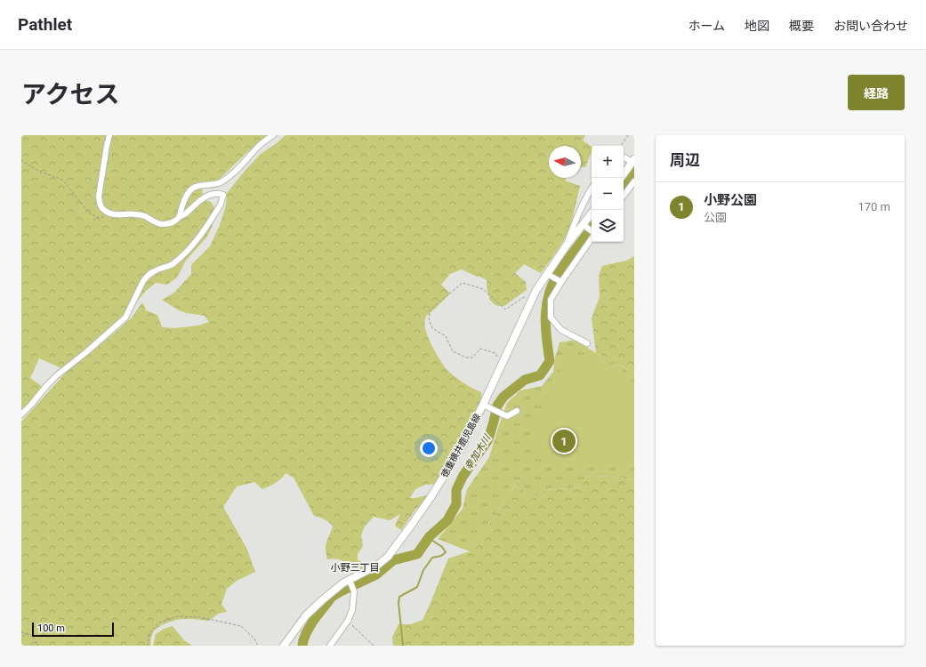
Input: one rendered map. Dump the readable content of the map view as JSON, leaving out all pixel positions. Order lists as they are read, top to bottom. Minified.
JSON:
{"streets":{"main road":["徳重横井鹿児島線"]},"districts":["小野三丁目"],"water":["幸加木川"],"scale_bar":"100 m","north":"left","page":{"header":"Pathlet","nav":["ホーム","地図","概要","お問い合わせ"],"title":"アクセス","buttons":"経路","heading":"周辺","map_buttons":["+","−"],"list":[{"mark":"1","name":"小野公園","note":"公園","value":"170 m"}],"pins":"1","scale":"100 m"}}
